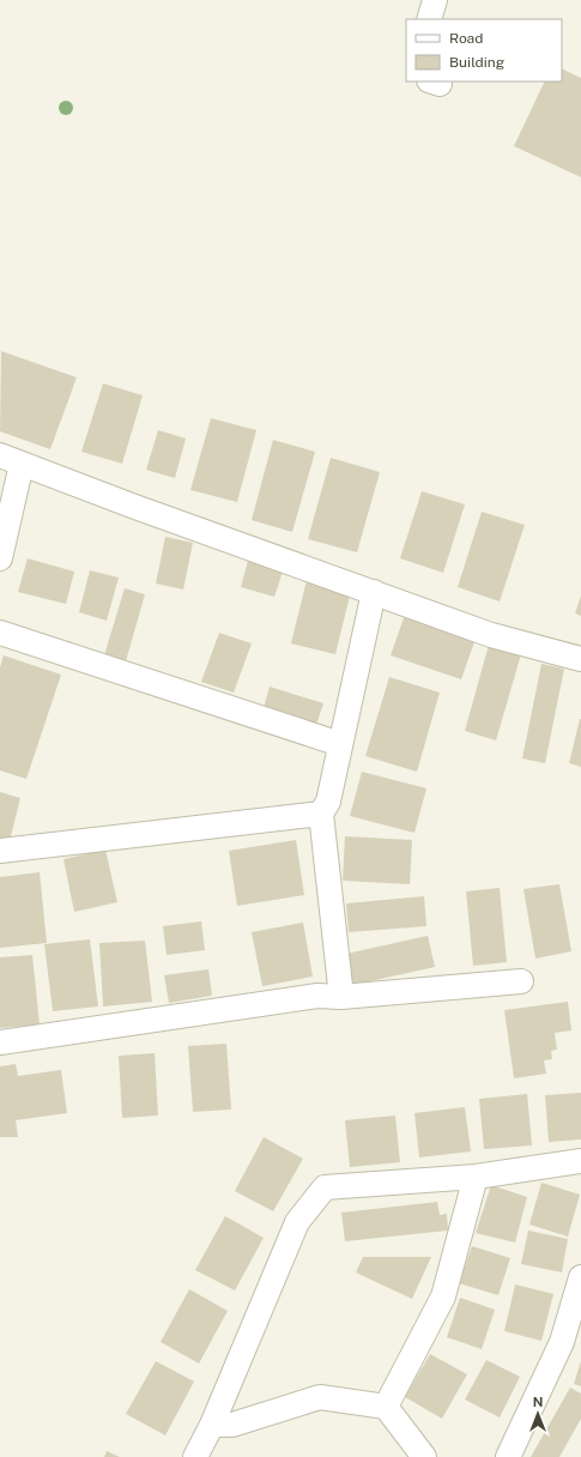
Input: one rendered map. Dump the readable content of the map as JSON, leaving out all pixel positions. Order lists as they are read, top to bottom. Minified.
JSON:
{"legend":["Road","Building"],"north":"top"}
